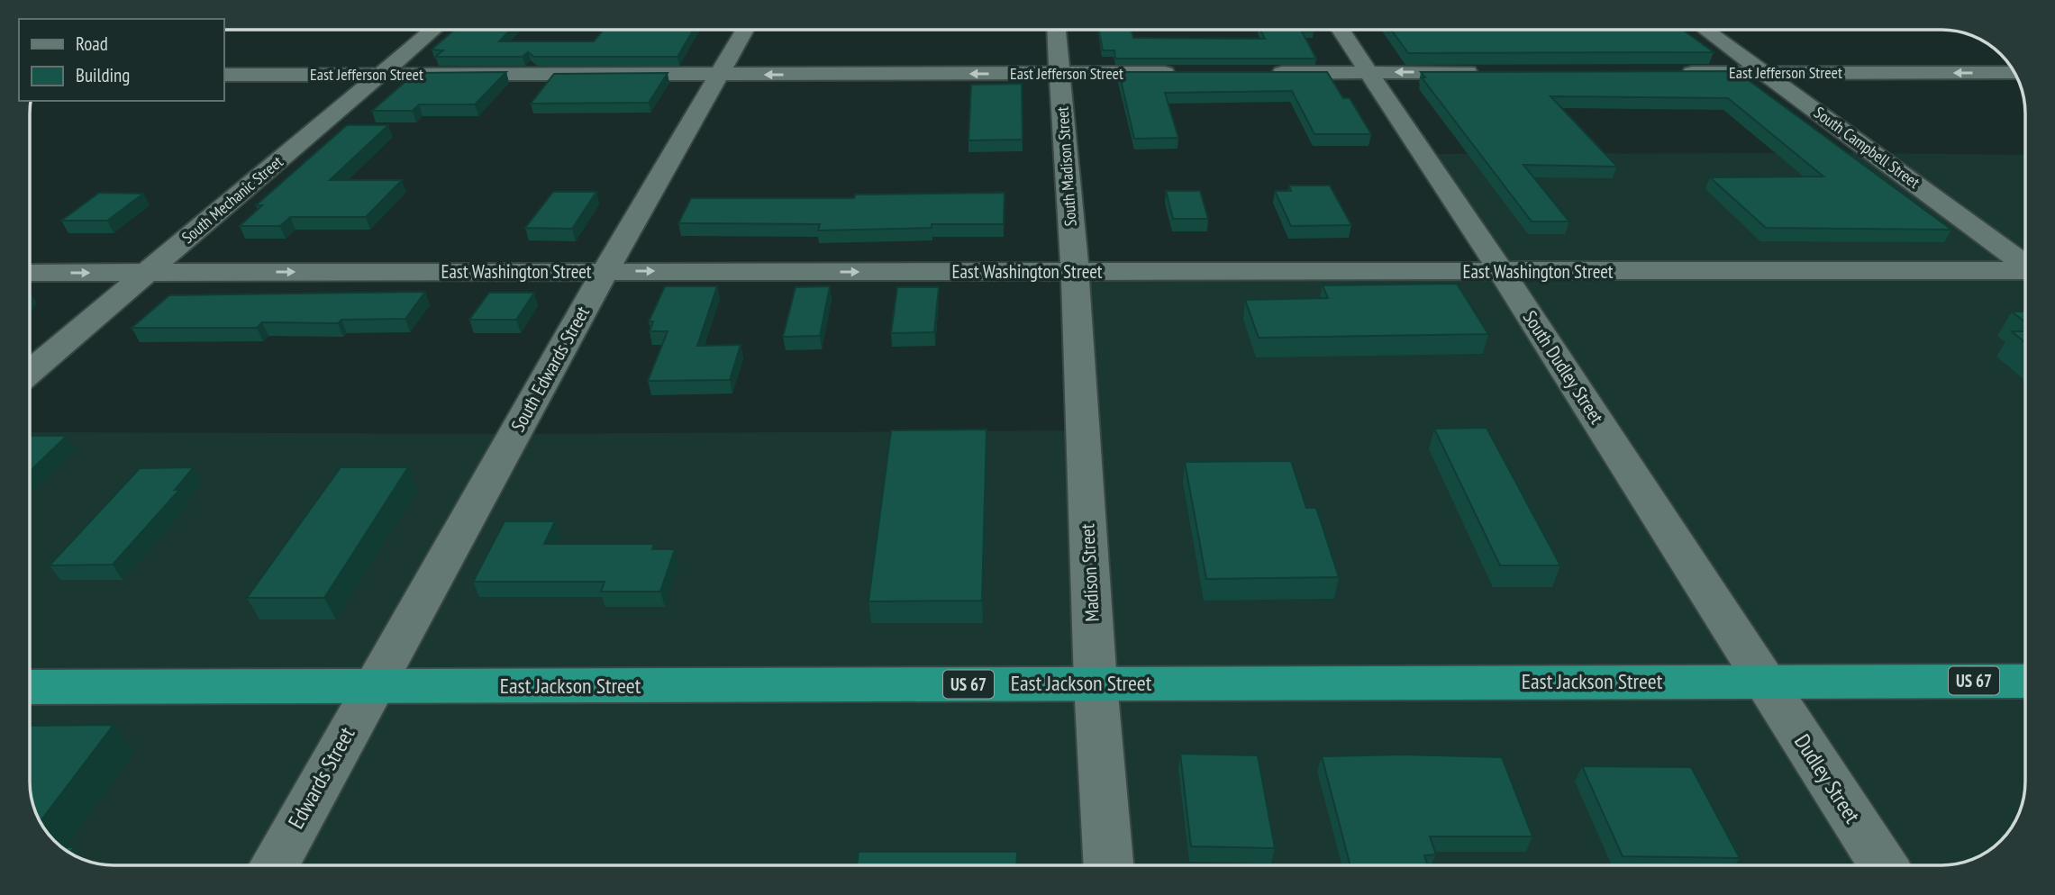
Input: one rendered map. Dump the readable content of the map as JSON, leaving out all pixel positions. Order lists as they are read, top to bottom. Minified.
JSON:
{"streets":{"highway":["US 67","East Jackson Street"],"street":["East Jefferson Street","South Campbell Street","South Madison Street","South Mechanic Street","East Washington Street","South Dudley Street","South Edwards Street","Madison Street","Edwards Street","Dudley Street"]},"crossings":[["East Jefferson Street","South Campbell Street"],["East Jefferson Street","South Madison Street"],["East Jefferson Street","South Mechanic Street"],["East Jefferson Street","South Edwards Street"],["South Madison Street","East Washington Street"],["South Madison Street","Madison Street"],["South Mechanic Street","East Washington Street"],["East Washington Street","South Dudley Street"],["East Washington Street","South Edwards Street"],["East Washington Street","Madison Street"],["South Dudley Street","East Jackson Street"],["South Dudley Street","Dudley Street"],["South Edwards Street","East Jackson Street"],["South Edwards Street","Edwards Street"],["Madison Street","East Jackson Street"],["East Jackson Street","Edwards Street"],["East Jackson Street","Dudley Street"]],"one_way":["East Jefferson Street","East Washington Street"],"legend":["Road","Building"]}
